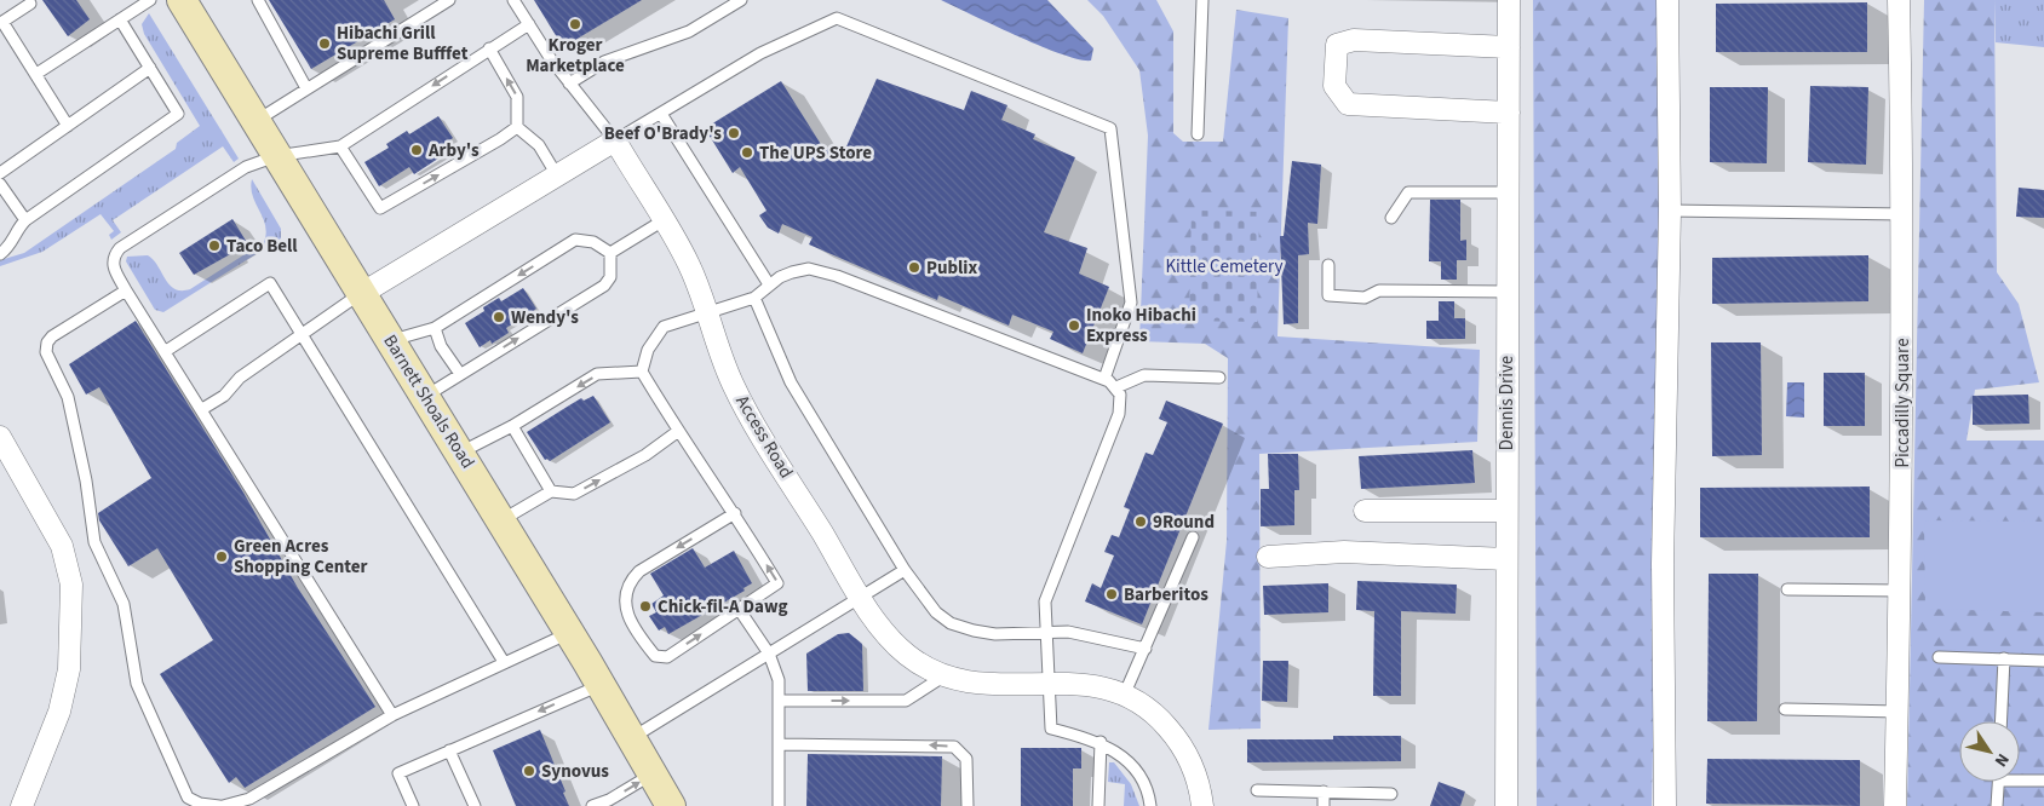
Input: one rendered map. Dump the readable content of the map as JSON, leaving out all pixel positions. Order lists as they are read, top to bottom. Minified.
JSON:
{"streets":{"main road":["Barnett Shoals Road"],"street":["Dennis Drive","Piccadilly Square","Access Road"]},"parks":["Kittle Cemetery"],"places":["Kroger Marketplace","Hibachi Grill Supreme Bufffet","Beef O'Brady's","Arby's","The UPS Store","Taco Bell","Publix","Wendy's","Inoko Hibachi Express","9Round","Green Acres Shopping Center","Barberitos","Chick-fil-A Dawg","Synovus"],"north":"bottom right"}
